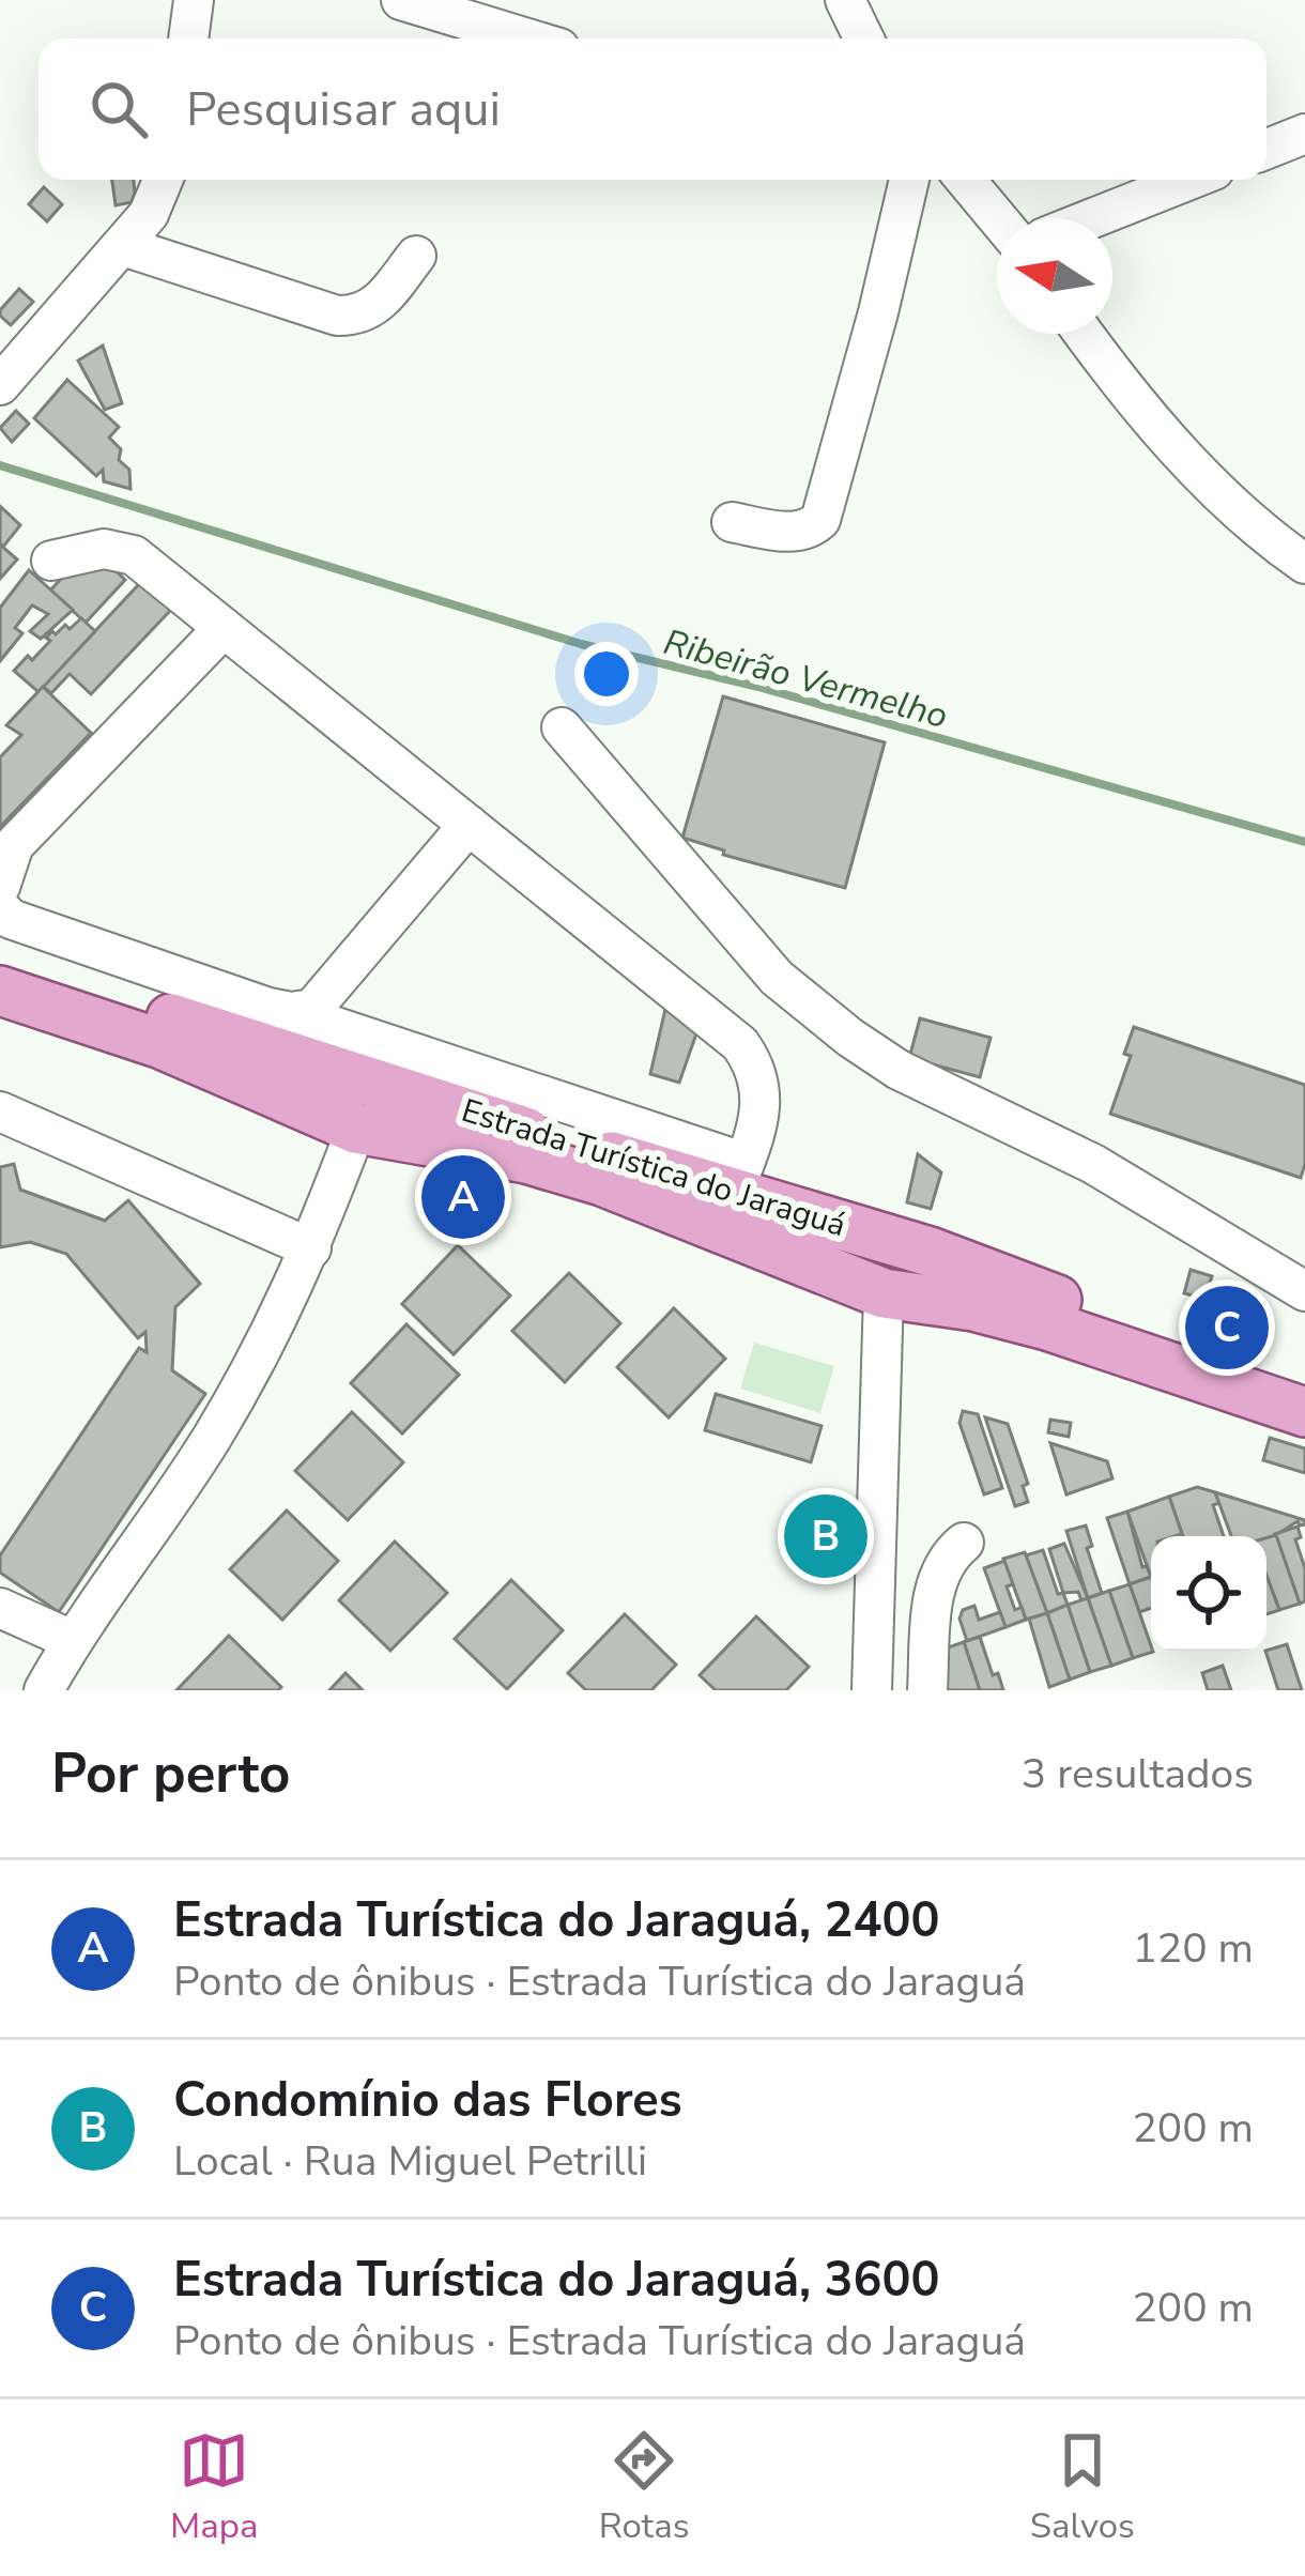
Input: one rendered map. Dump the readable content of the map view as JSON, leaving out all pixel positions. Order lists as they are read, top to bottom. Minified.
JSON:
{"streets":{"main road":["Estrada Turística do Jaraguá"]},"water":["Ribeirão Vermelho"],"north":"left","page":{"search":"Pesquisar aqui","pins":["A","C","B"],"heading":["Por perto","3 resultados"],"list":[{"mark":"A","name":"Estrada Turística do Jaraguá, 2400","note":"Ponto de ônibus · Estrada Turística do Jaraguá","value":"120 m"},{"mark":"B","name":"Condomínio das Flores","note":"Local · Rua Miguel Petrilli","value":"200 m"},{"mark":"C","name":"Estrada Turística do Jaraguá, 3600","note":"Ponto de ônibus · Estrada Turística do Jaraguá","value":"200 m"}],"nav":["Mapa","Rotas","Salvos"]}}
